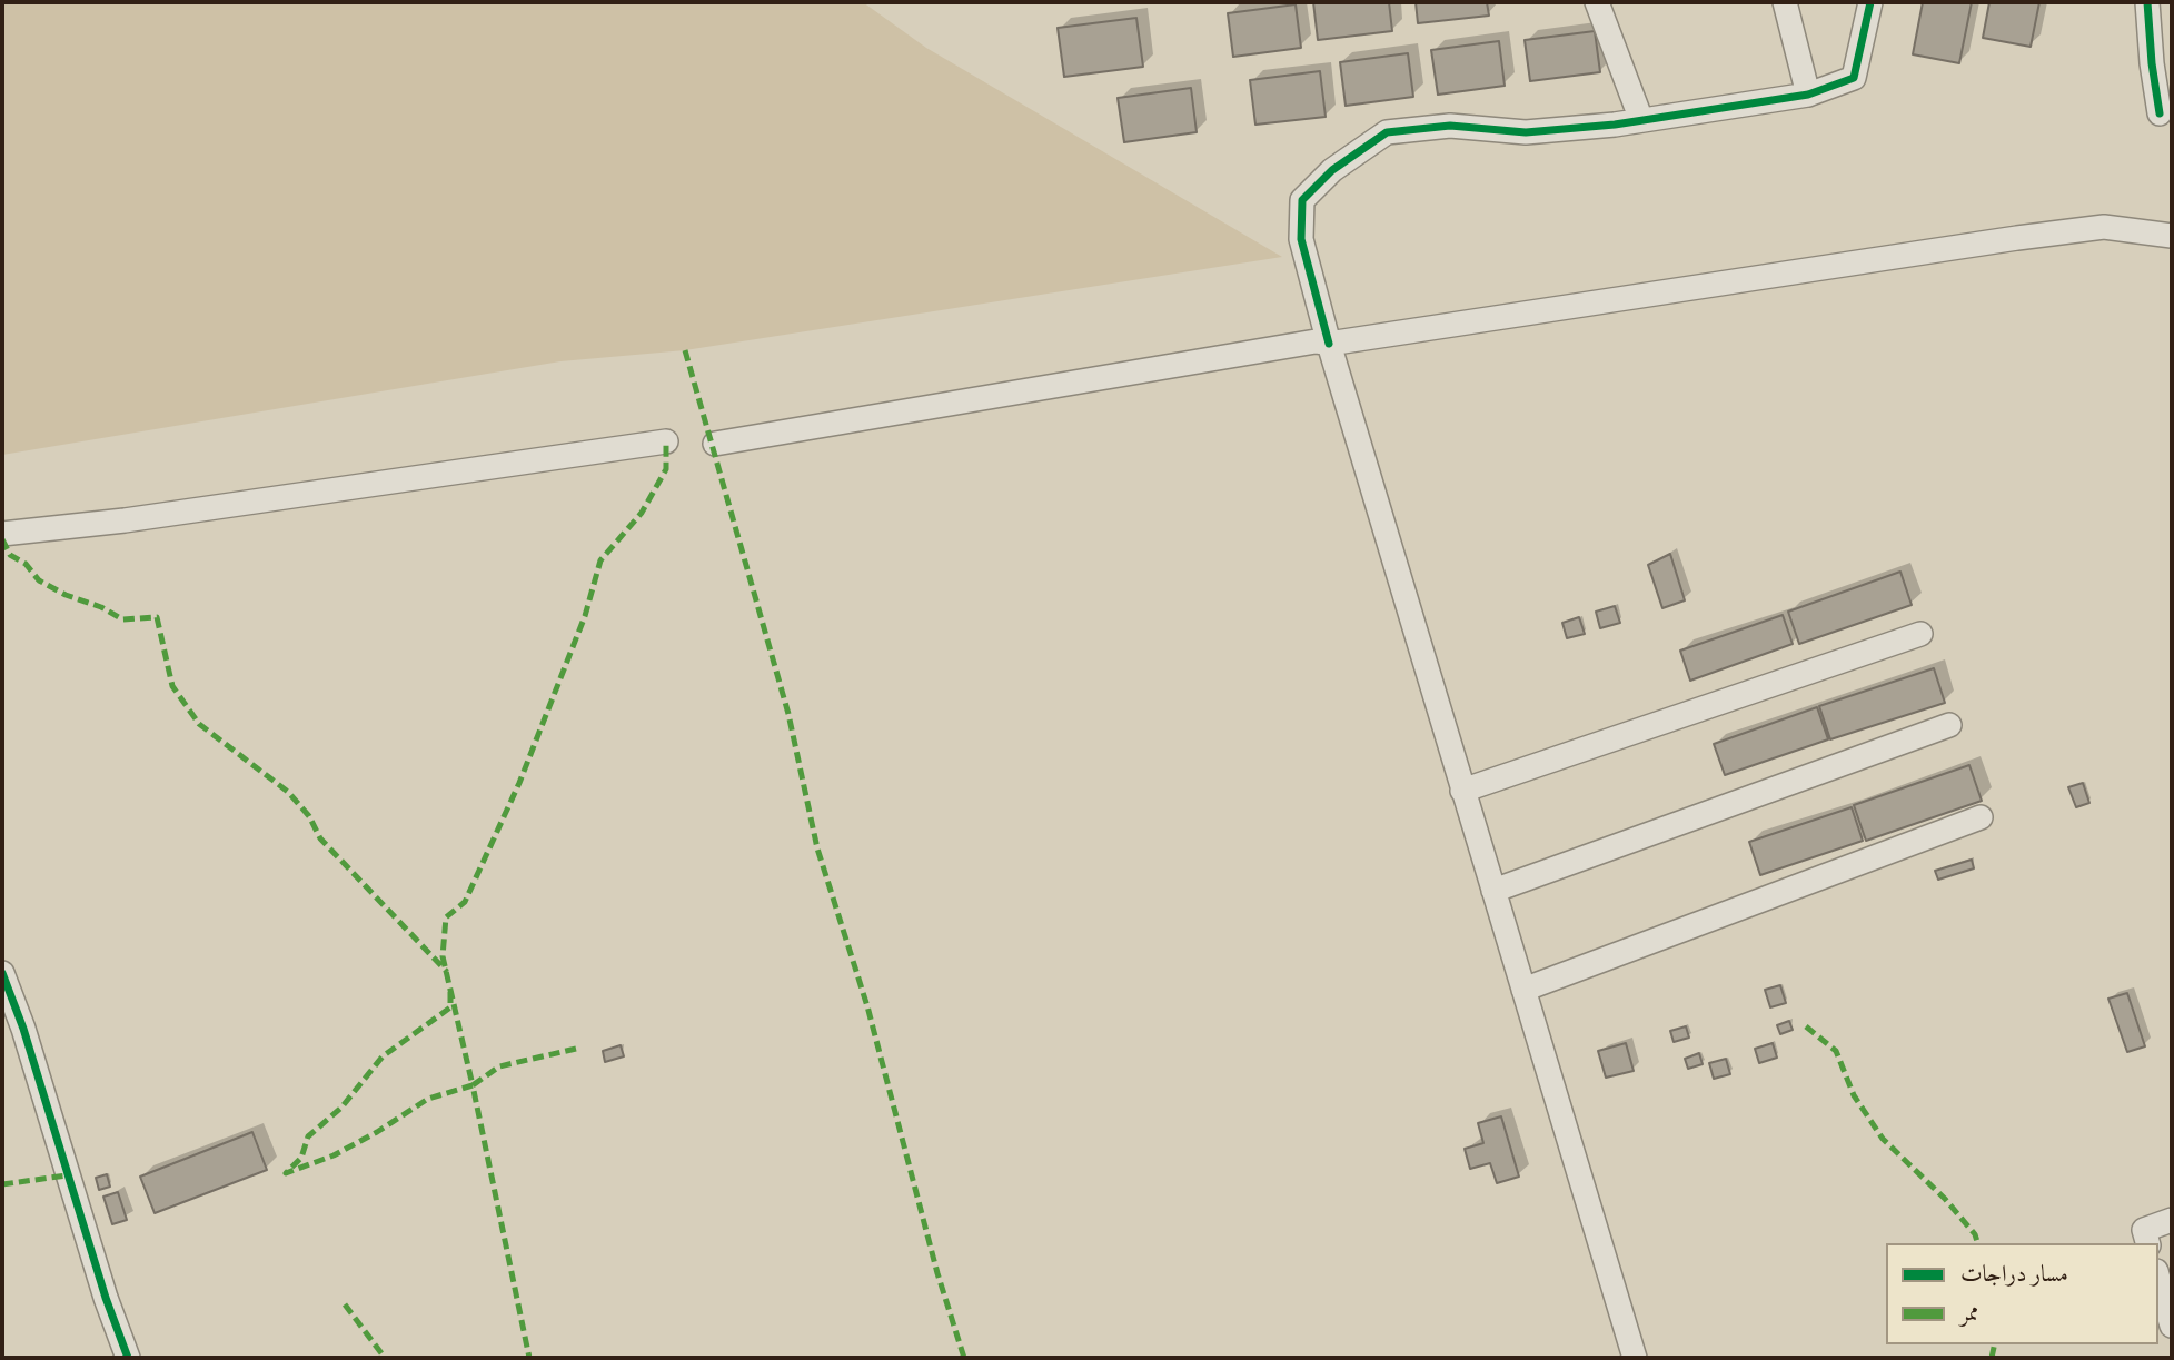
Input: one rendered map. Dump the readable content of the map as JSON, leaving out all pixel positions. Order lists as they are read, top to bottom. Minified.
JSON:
{"legend":["مسار دراجات","ممر"]}
